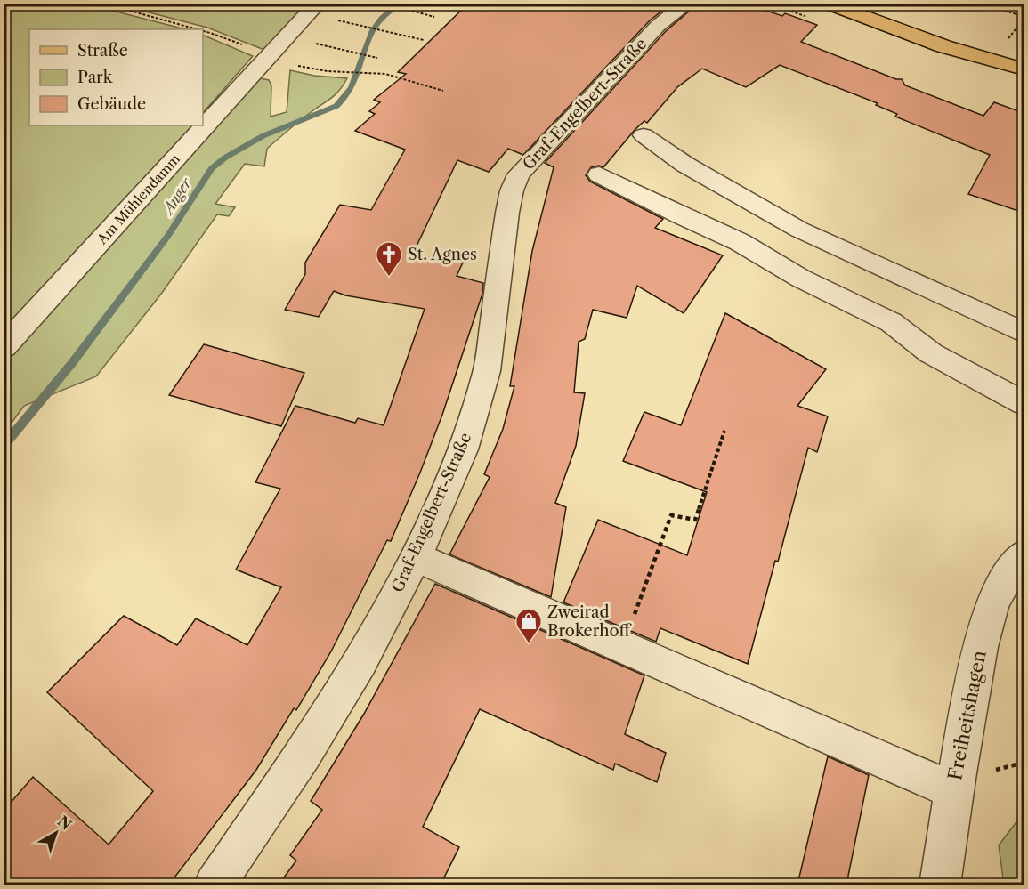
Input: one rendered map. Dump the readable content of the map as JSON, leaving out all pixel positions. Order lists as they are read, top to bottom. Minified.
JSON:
{"streets":{"street":["Graf-Engelbert-Straße","Am Mühlendamm","Freiheitshagen"]},"water":["Anger"],"places":{"church":["St. Agnes"],"shop":["Zweirad Brokerhoff"]},"legend":["Straße","Park","Gebäude"],"north":"top right"}
